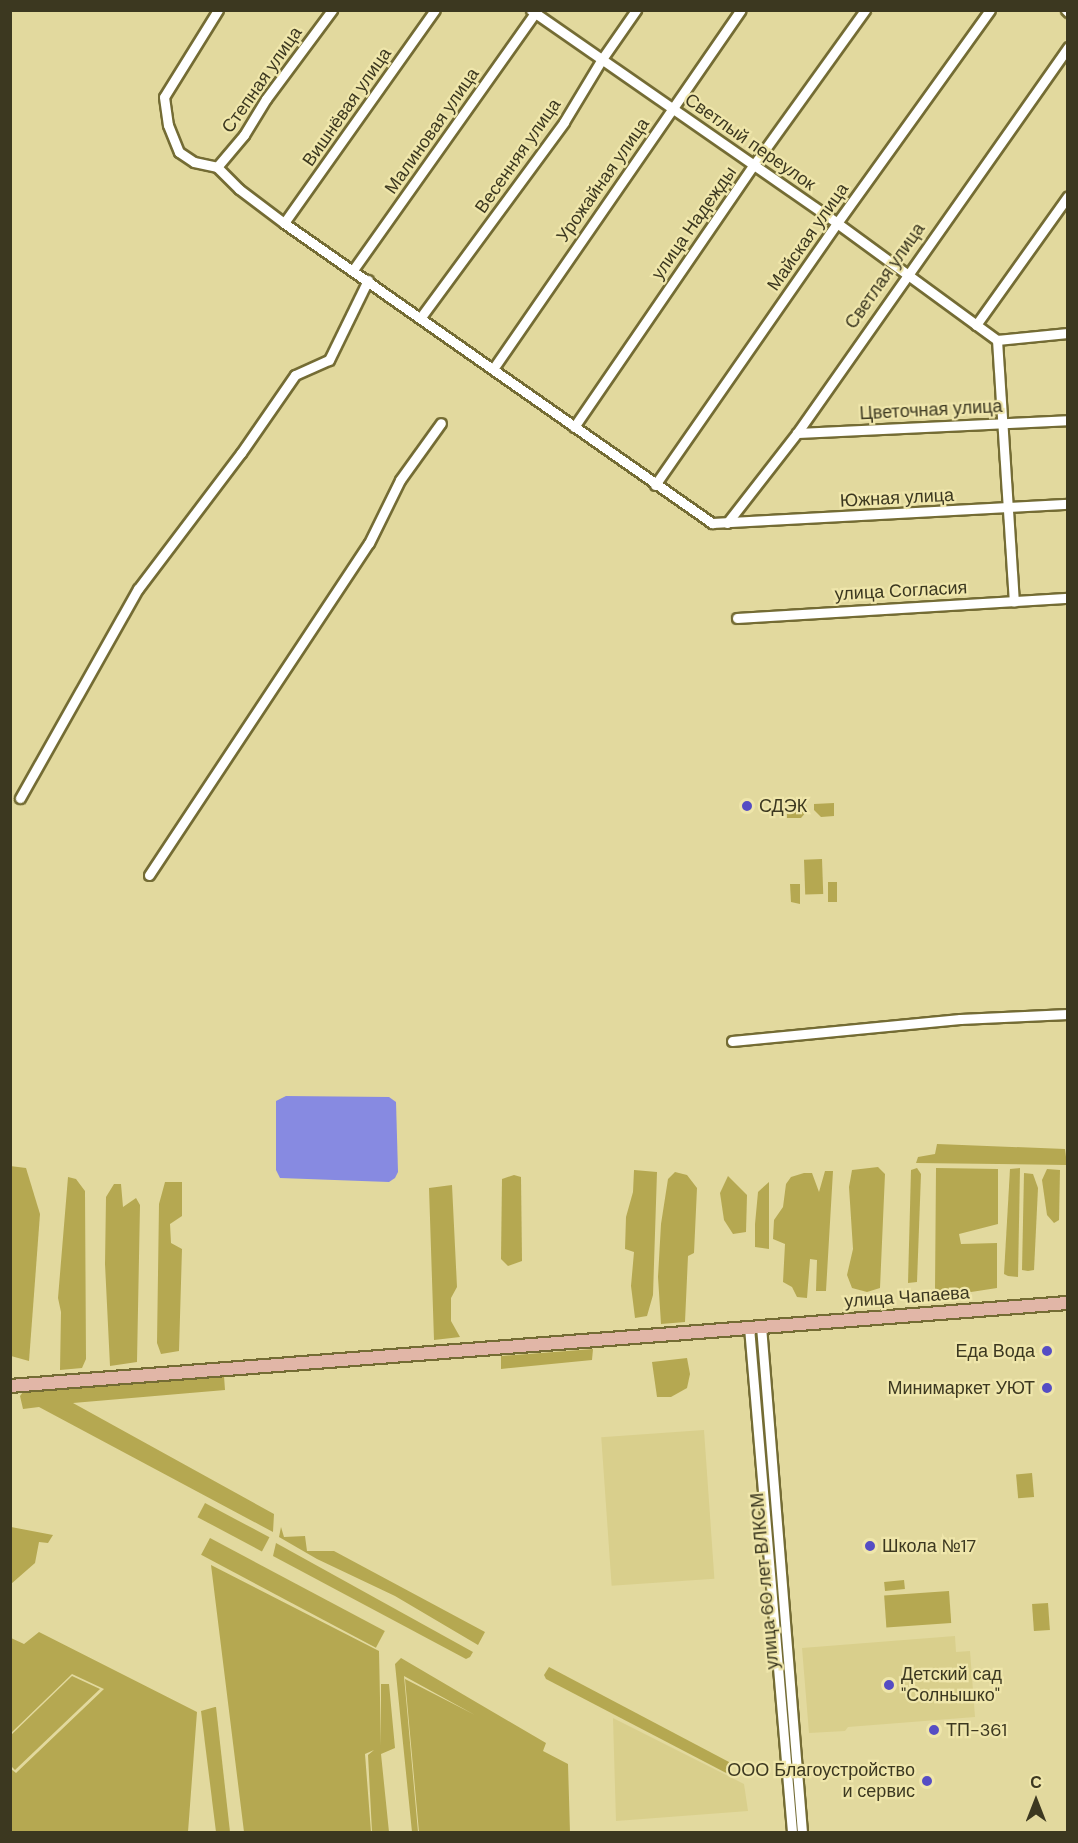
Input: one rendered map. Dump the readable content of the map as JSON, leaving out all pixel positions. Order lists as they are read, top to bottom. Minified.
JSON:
{"streets":{"main road":["улица Чапаева"],"street":["Степная улица","Вишнёвая улица","Малиновая улица","Светлый переулок","Весенняя улица","Урожайная улица","улица Надежды","Майская улица","Светлая улица","Цветочная улица","Южная улица","улица Согласия","улица 60 лет ВЛКСМ"]},"crossings":[["Степная улица","Южная улица"],["Вишнёвая улица","Южная улица"],["Малиновая улица","Светлый переулок"],["Малиновая улица","Южная улица"],["Светлый переулок","Весенняя улица"],["Светлый переулок","Урожайная улица"],["Светлый переулок","улица Надежды"],["Светлый переулок","Майская улица"],["Светлый переулок","Светлая улица"],["Весенняя улица","Южная улица"],["Урожайная улица","Южная улица"],["улица Надежды","Южная улица"],["Майская улица","Южная улица"],["Светлая улица","Цветочная улица"],["Светлая улица","Южная улица"],["улица Чапаева","улица 60 лет ВЛКСМ"]],"places":["СДЭК","Еда Вода","Минимаркет УЮТ","Школа №17","Детский сад \"Солнышко\"","ТП-361","ООО Благоустройство и сервис"],"north":"top"}
